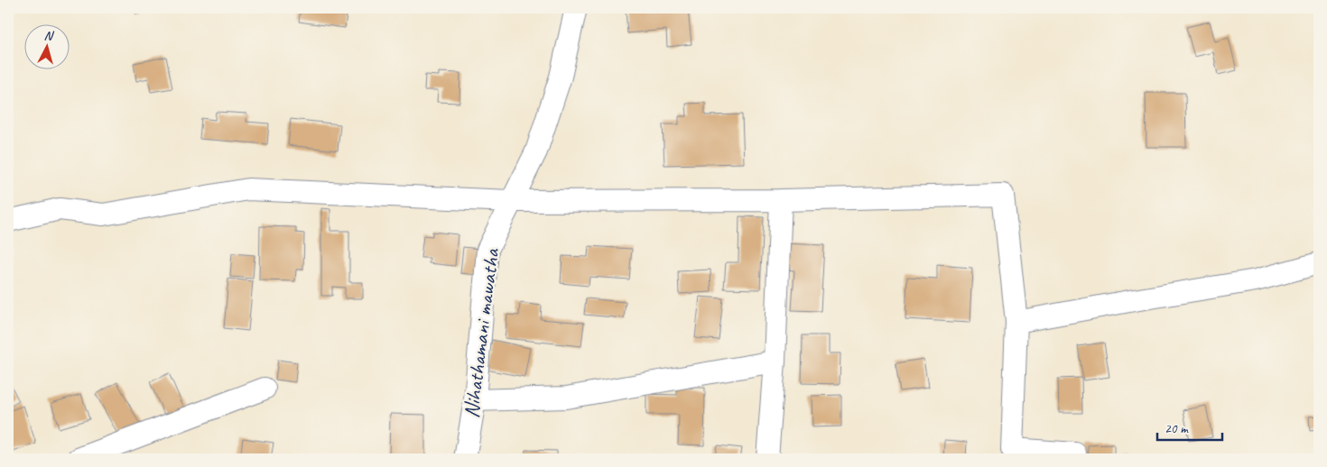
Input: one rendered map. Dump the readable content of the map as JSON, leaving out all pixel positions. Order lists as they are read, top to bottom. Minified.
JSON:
{"streets":{"street":["Nihathamani mawatha"]},"scale_bar":"20 m","north":"top"}
